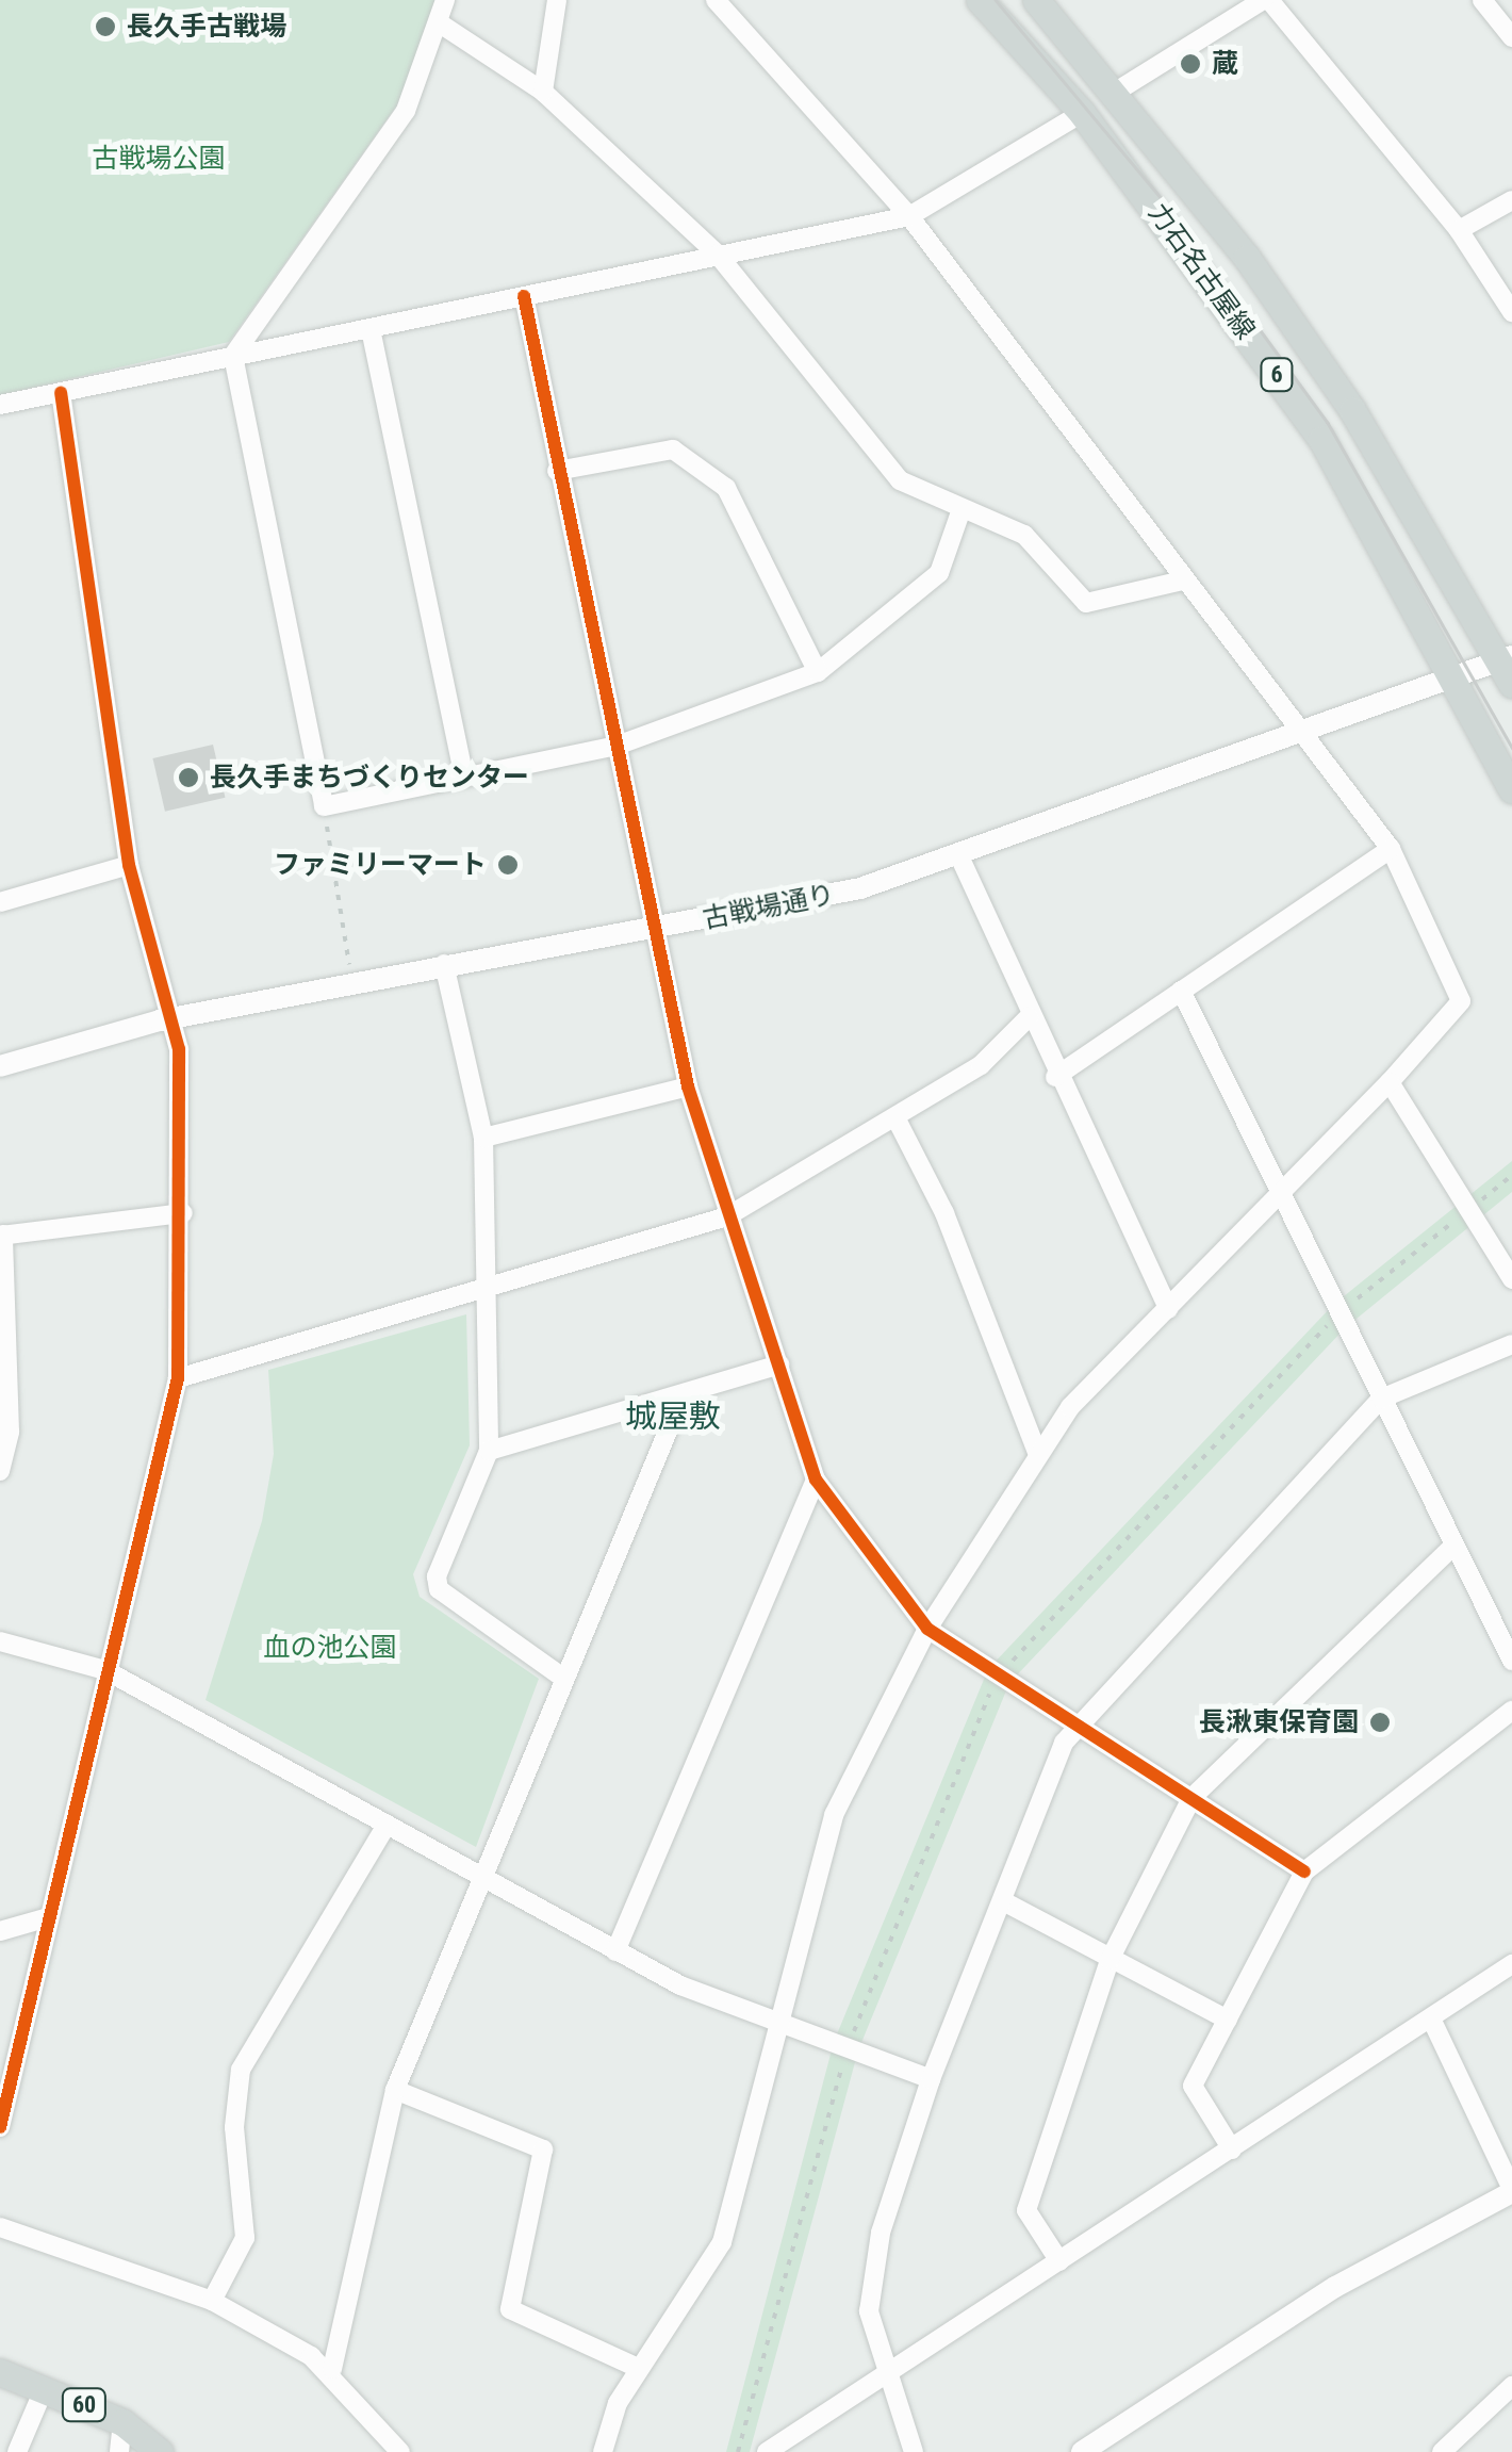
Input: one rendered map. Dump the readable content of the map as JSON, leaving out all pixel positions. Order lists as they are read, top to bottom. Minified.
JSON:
{"streets":{"main road":["力石名古屋線","6","60"],"street":["古戦場通り"]},"crossings":[["力石名古屋線","古戦場通り"]],"districts":["城屋敷"],"parks":["古戦場公園","血の池公園"],"places":["長久手古戦場","蔵","長久手まちづくりセンター","ファミリーマート","長湫東保育園"]}
